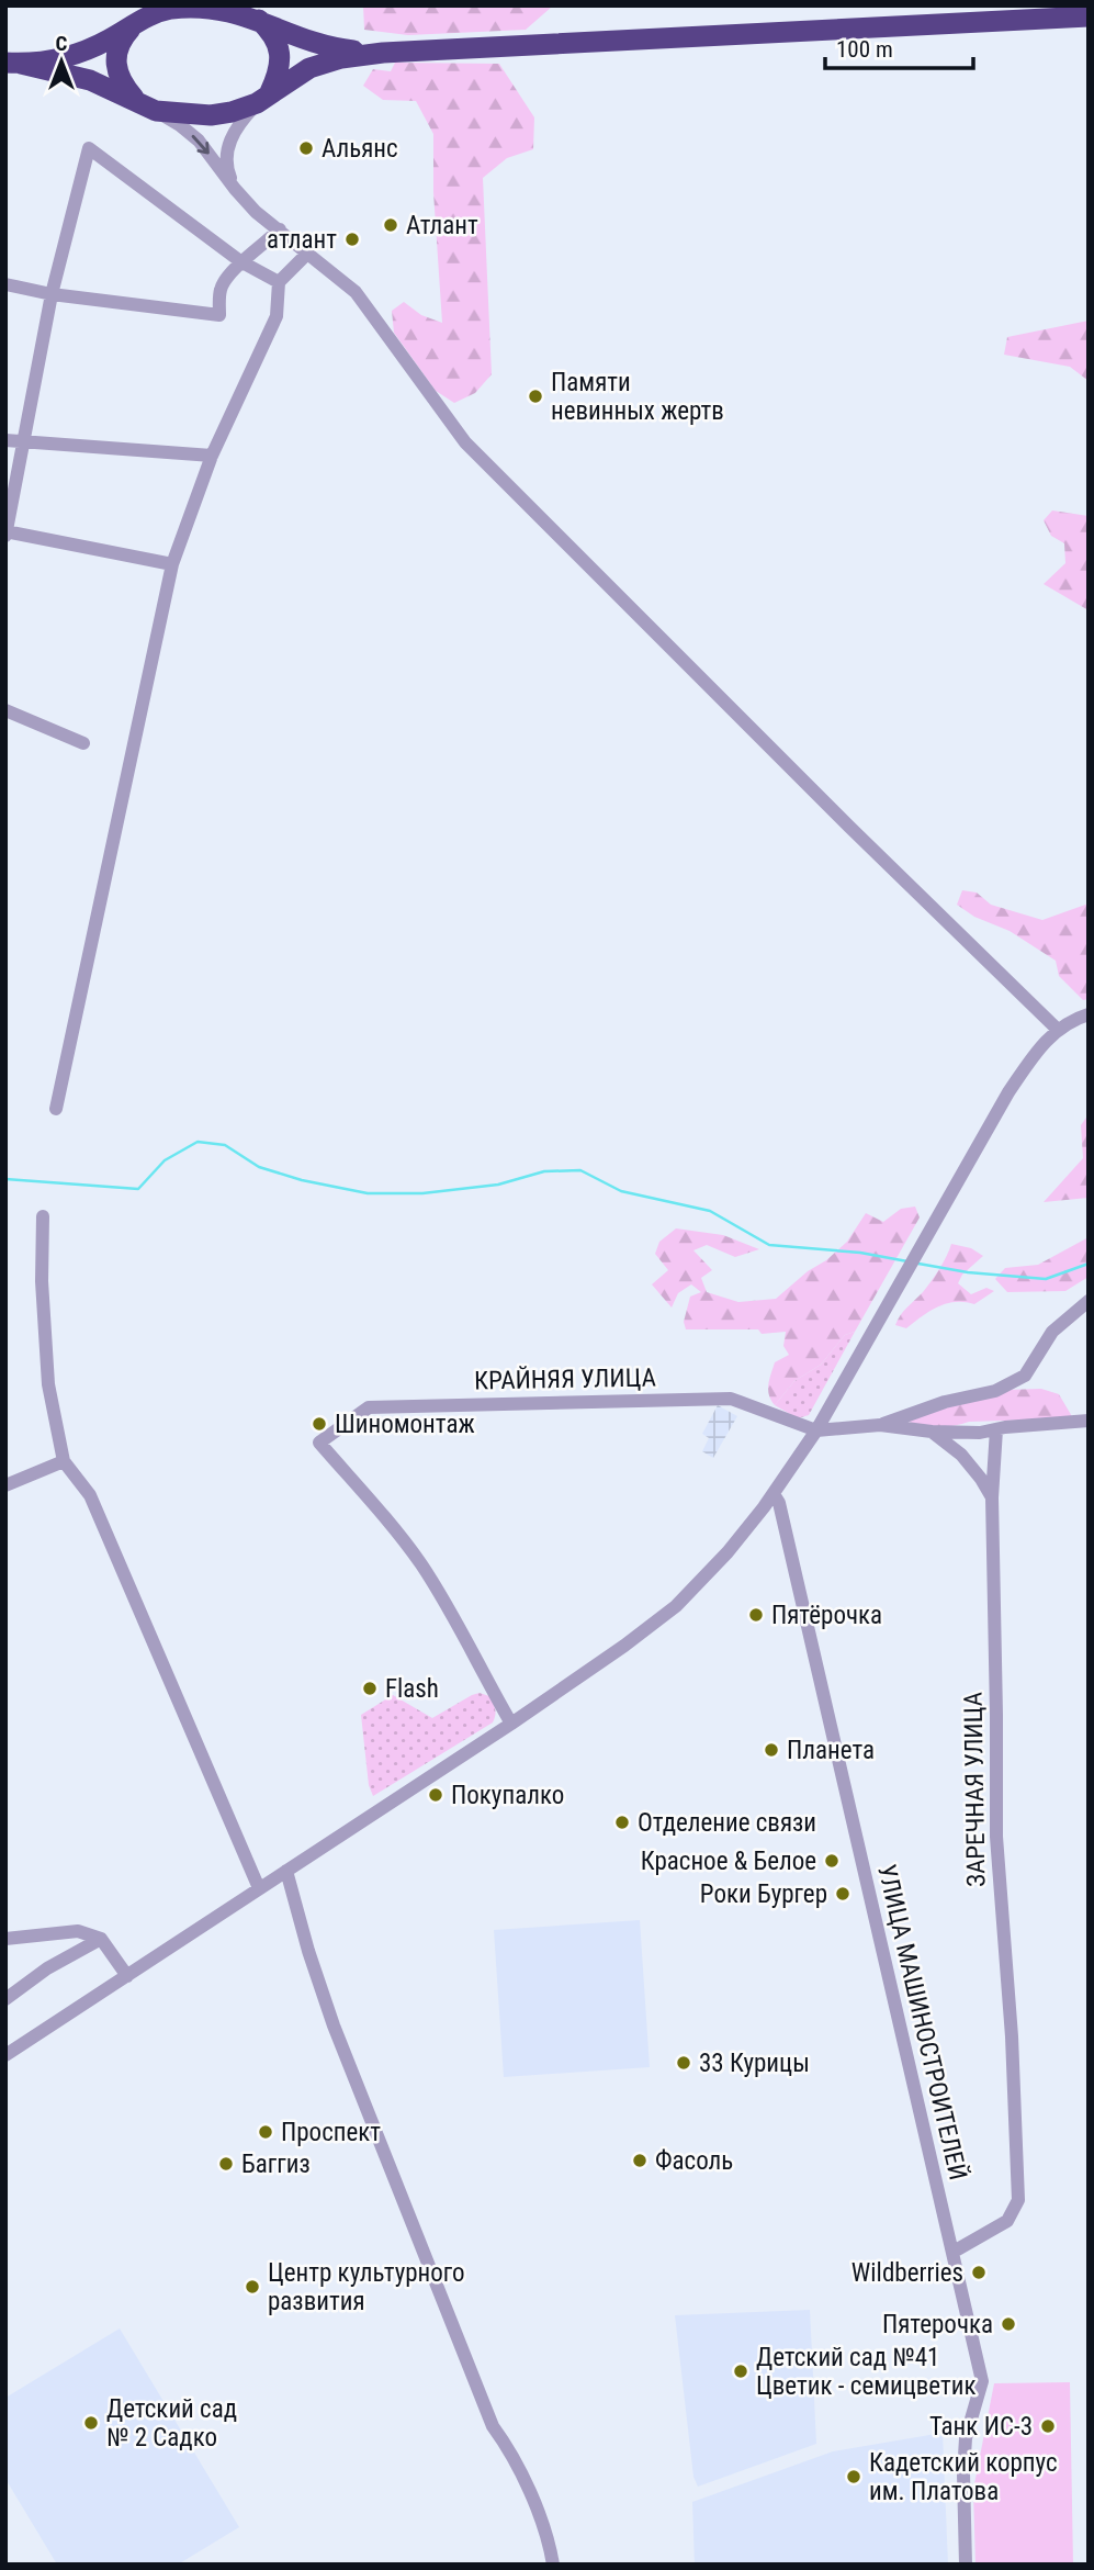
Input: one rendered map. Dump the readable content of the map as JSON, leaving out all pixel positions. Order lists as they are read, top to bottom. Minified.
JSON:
{"streets":{"street":["КРАЙНЯЯ УЛИЦА","ЗАРЕЧНАЯ УЛИЦА","УЛИЦА МАШИНОСТРОИТЕЛЕЙ"]},"crossings":[["ЗАРЕЧНАЯ УЛИЦА","УЛИЦА МАШИНОСТРОИТЕЛЕЙ"]],"places":["Альянс","Атлант","атлант","Памяти невинных жертв","Шиномонтаж","Пятёрочка","Flash","Планета","Покупалко","Отделение связи","Красное & Белое","Роки Бургер","33 Курицы","Проспект","Фасоль","Баггиз","Wildberries","Центр культурного развития","Пятерочка","Детский сад №41 Цветик - семицветик","Детский сад № 2 Садко","Танк ИС-3","Кадетский корпус им. Платова"],"scale_bar":"100 m","north":"top"}
